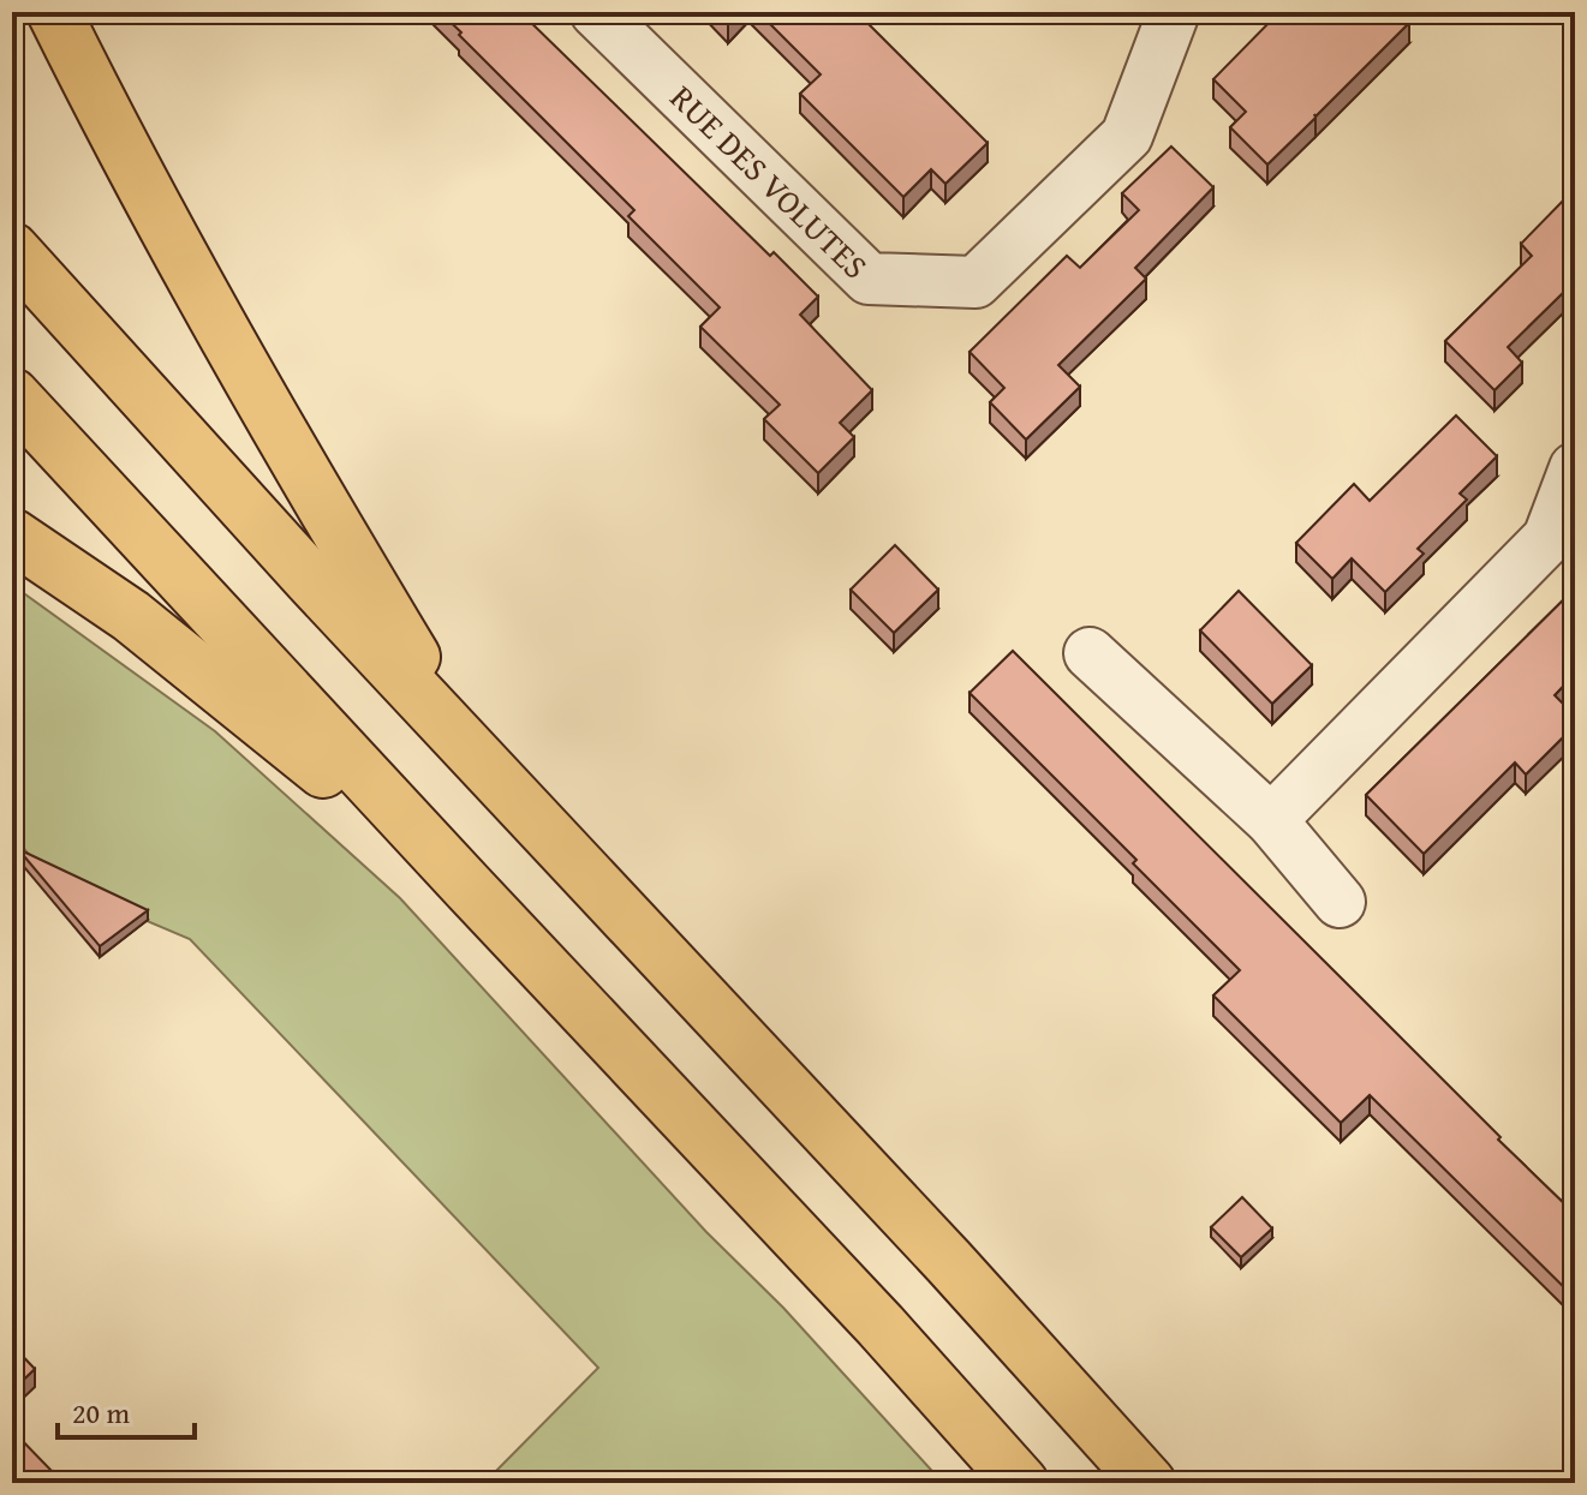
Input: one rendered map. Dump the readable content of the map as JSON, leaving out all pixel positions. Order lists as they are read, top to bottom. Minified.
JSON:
{"streets":{"street":["RUE DES VOLUTES"]},"scale_bar":"20 m"}
